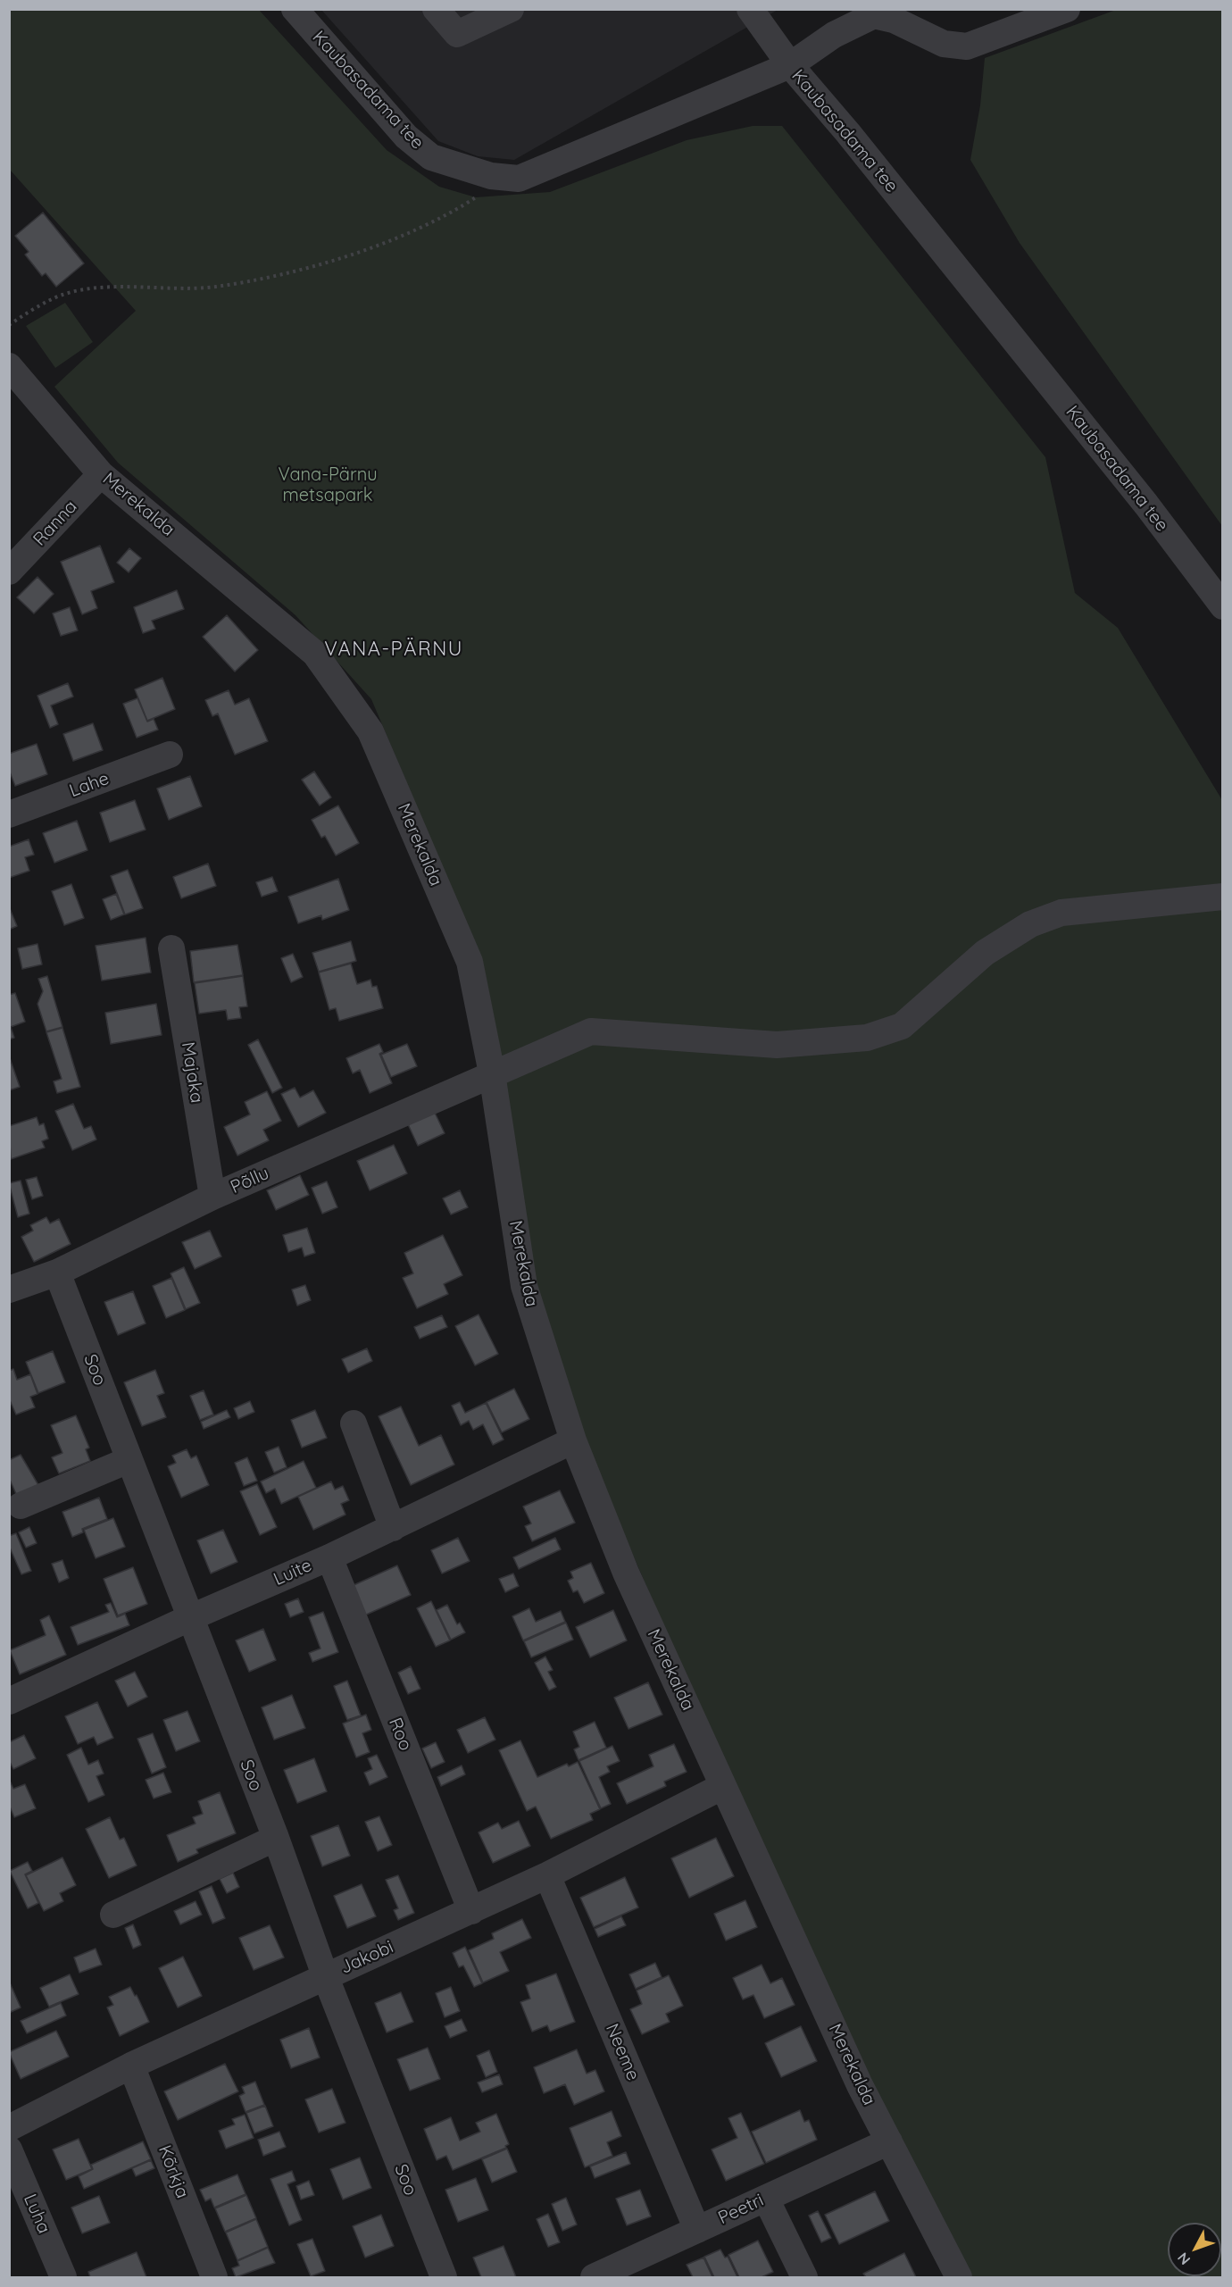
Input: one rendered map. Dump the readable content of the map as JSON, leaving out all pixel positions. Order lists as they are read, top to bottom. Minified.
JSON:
{"streets":{"street":["Kaubasadama tee","Merekalda","Ranna","Lahe","Majaka","Põllu","Soo","Luite","Roo","Jakobi","Neeme","Kõrkja","Peetri","Luha"]},"crossings":[["Merekalda","Ranna"],["Merekalda","Põllu"],["Merekalda","Luite"],["Merekalda","Jakobi"],["Merekalda","Peetri"],["Majaka","Põllu"],["Põllu","Soo"],["Soo","Luite"],["Soo","Jakobi"],["Luite","Roo"],["Roo","Jakobi"],["Jakobi","Neeme"],["Jakobi","Kõrkja"],["Neeme","Peetri"]],"districts":["VANA-PÄRNU"],"parks":["Vana-Pärnu metsapark"],"north":"bottom left"}
